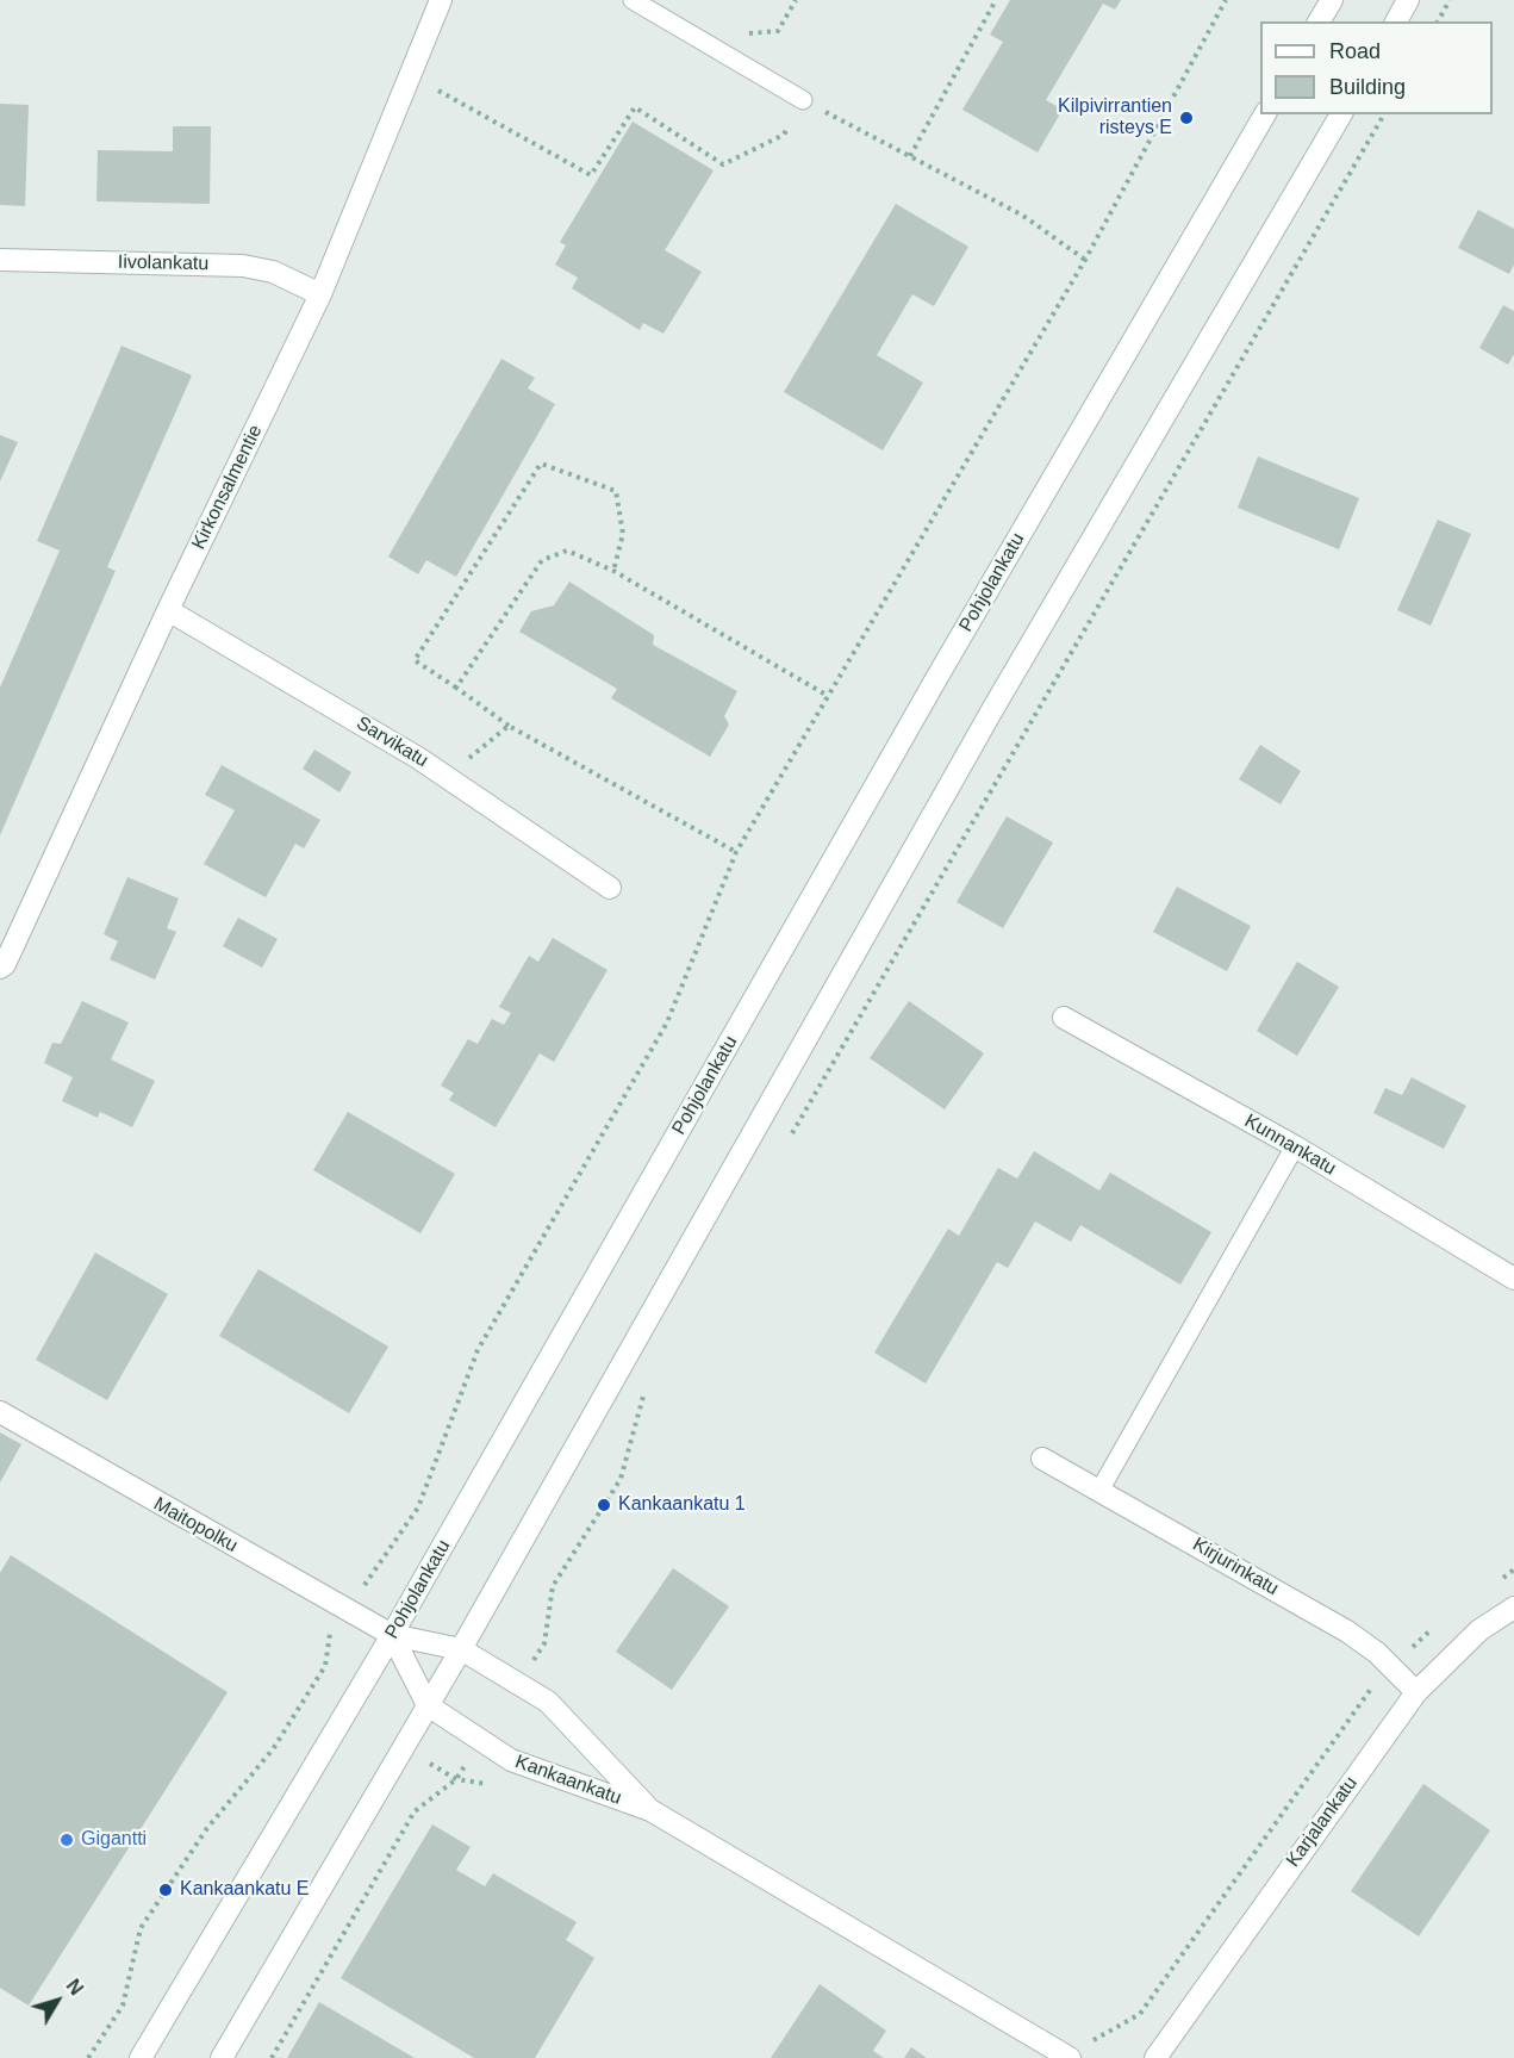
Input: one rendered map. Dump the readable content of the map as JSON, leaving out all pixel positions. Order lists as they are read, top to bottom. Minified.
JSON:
{"streets":{"street":["Iivolankatu","Kirkonsalmentie","Pohjolankatu","Sarvikatu","Kunnankatu","Maitopolku","Kirjurinkatu","Kankaankatu","Karjalankatu"]},"crossings":[["Iivolankatu","Kirkonsalmentie"],["Kirkonsalmentie","Sarvikatu"],["Pohjolankatu","Maitopolku"],["Pohjolankatu","Kankaankatu"],["Maitopolku","Kankaankatu"],["Kirjurinkatu","Karjalankatu"]],"places":["Kilpivirrantien risteys E","Kankaankatu 1","Gigantti","Kankaankatu E"],"legend":["Road","Building"],"north":"top right"}
